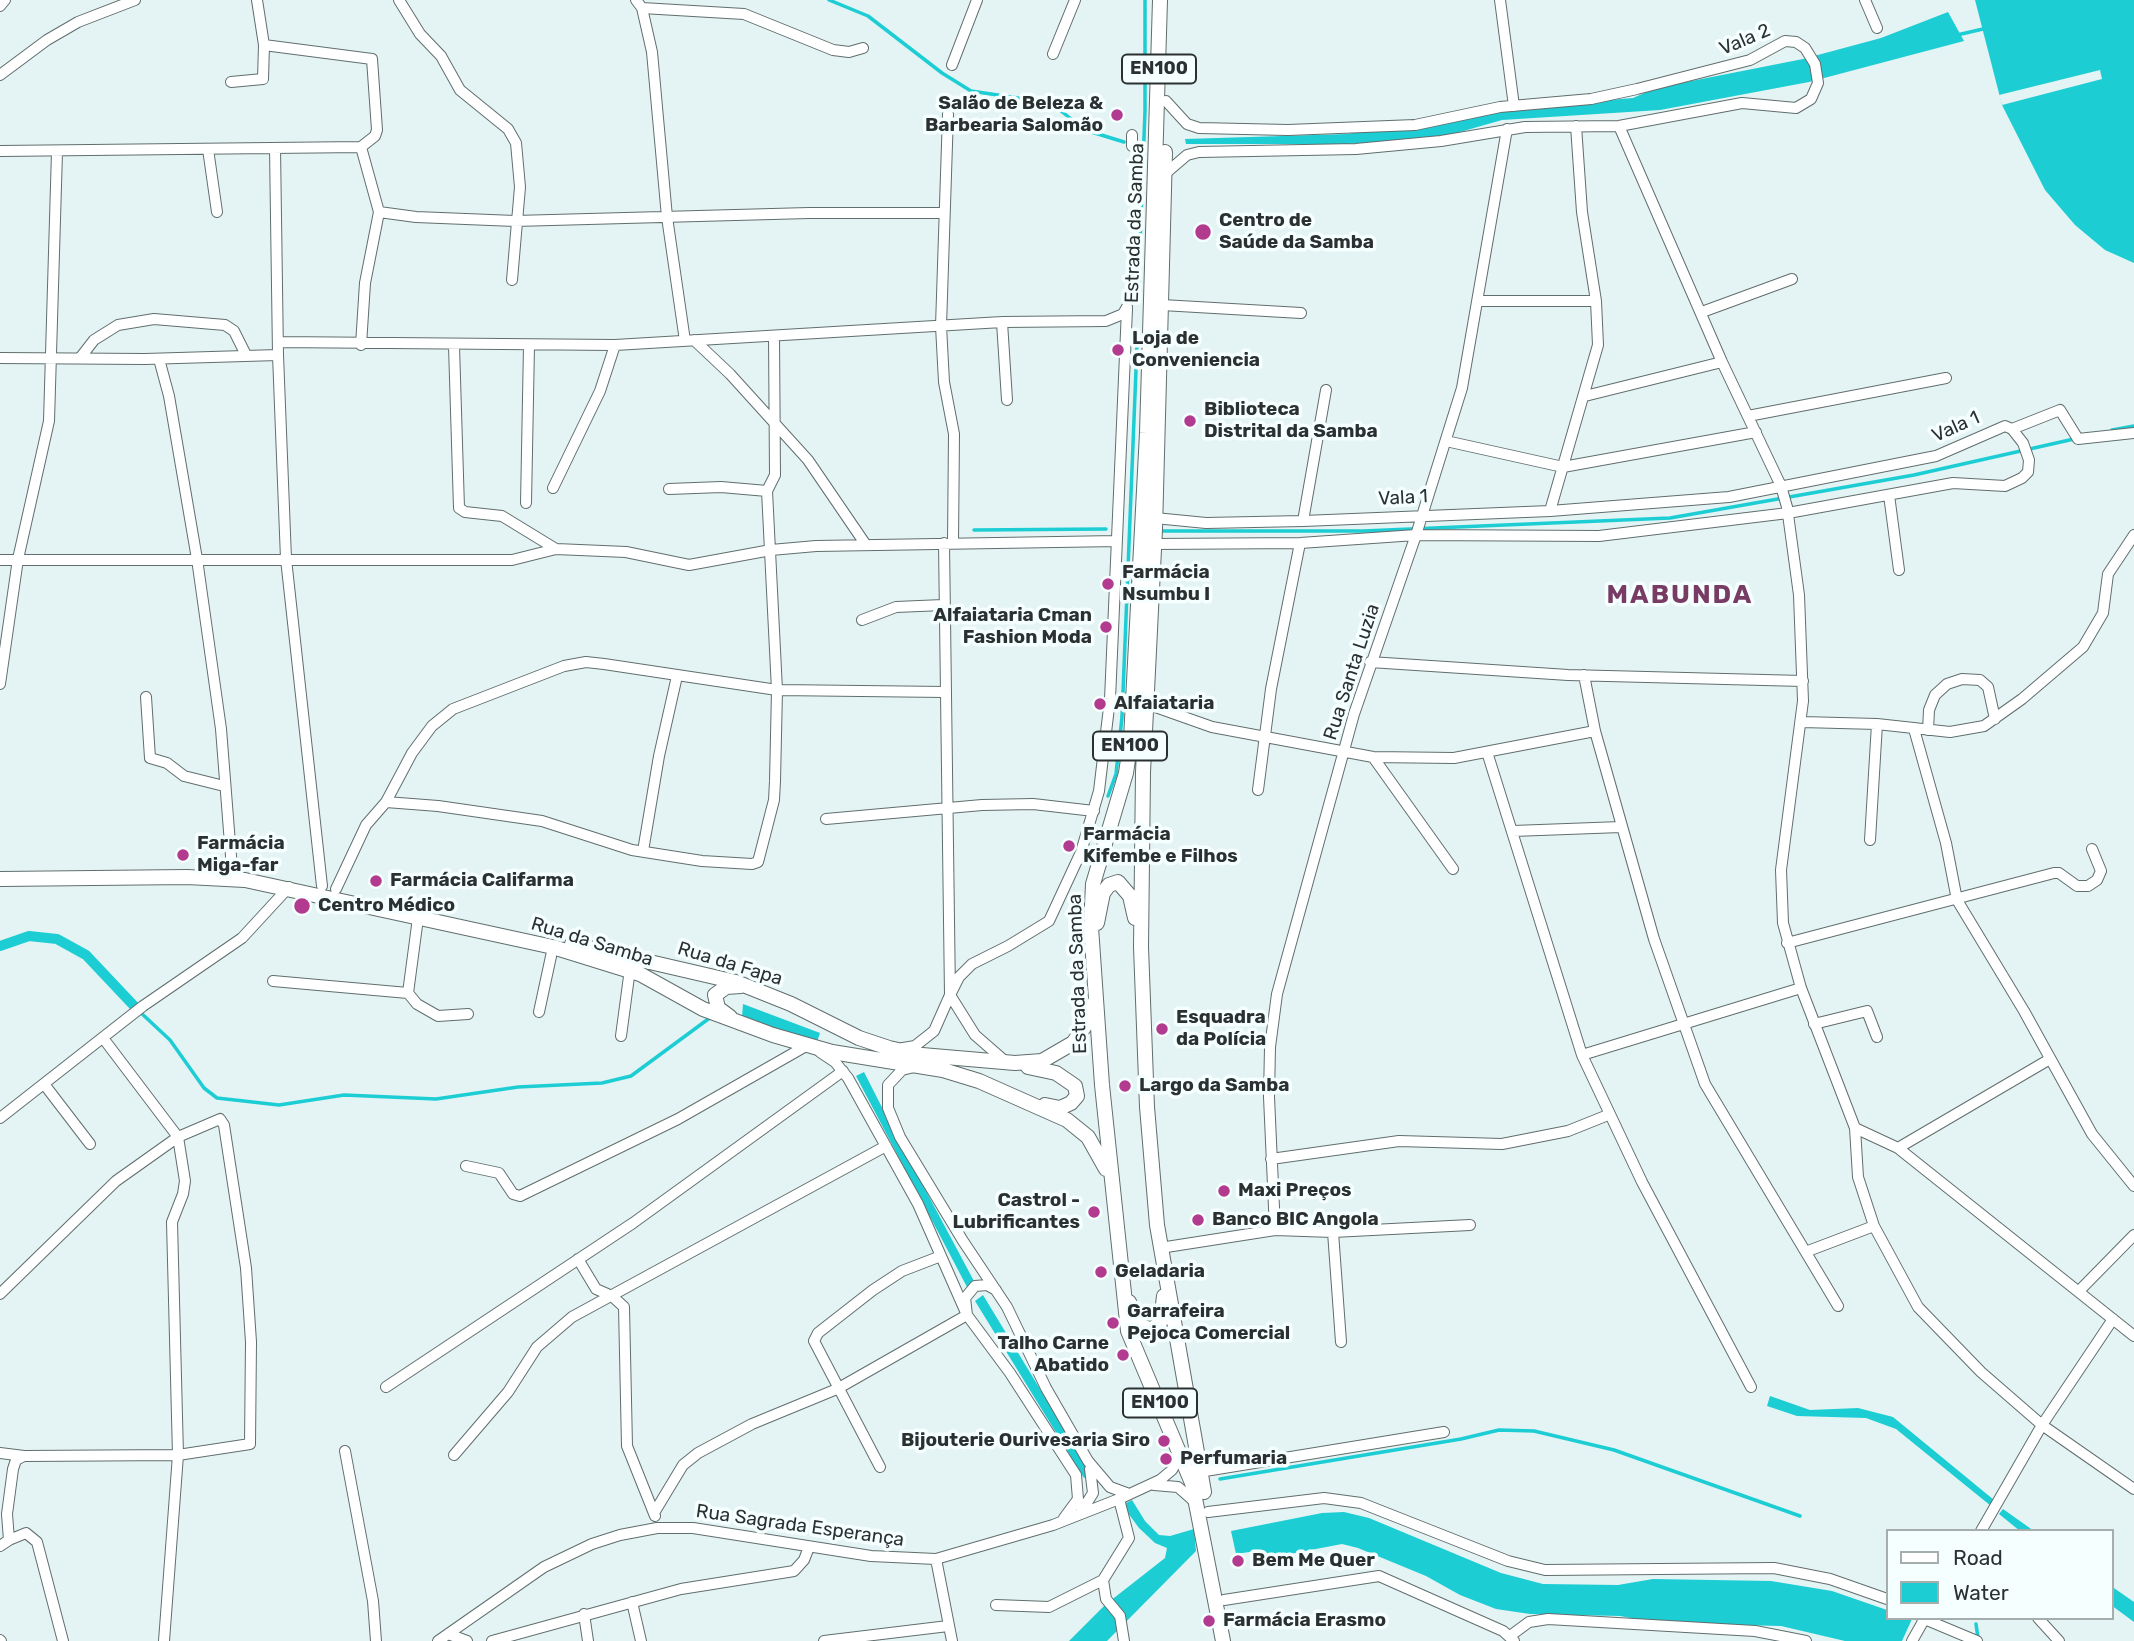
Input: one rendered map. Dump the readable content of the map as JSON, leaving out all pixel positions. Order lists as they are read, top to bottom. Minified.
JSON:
{"streets":{"main road":["EN100","Estrada da Samba","Rua da Samba","Rua da Fapa"],"street":["Vala 2","Vala 1","Rua Santa Luzia","Rua Sagrada Esperança"]},"crossings":[["Vala 2","Estrada da Samba"],["Vala 2","Rua Santa Luzia"],["Estrada da Samba","Vala 1"],["Estrada da Samba","Rua da Samba"],["Estrada da Samba","Rua da Fapa"],["Estrada da Samba","Rua Sagrada Esperança"],["Vala 1","Rua Santa Luzia"]],"districts":["MABUNDA"],"places":["Salão de Beleza & Barbearia Salomão","Centro de Saúde da Samba","Loja de Conveniencia","Biblioteca Distrital da Samba","Farmácia Nsumbu I","Alfaiataria Cman Fashion Moda","Alfaiataria","Farmácia Kifembe e Filhos","Farmácia Miga-far","Farmácia Califarma","Centro Médico","Esquadra da Polícia","Largo da Samba","Maxi Preços","Castrol - Lubrificantes","Banco BIC Angola","Geladaria","Garrafeira Pejoca Comercial","Talho Carne Abatido","Bijouterie Ourivesaria Siro","Perfumaria","Bem Me Quer","Farmácia Erasmo"],"legend":["Road","Water"]}
